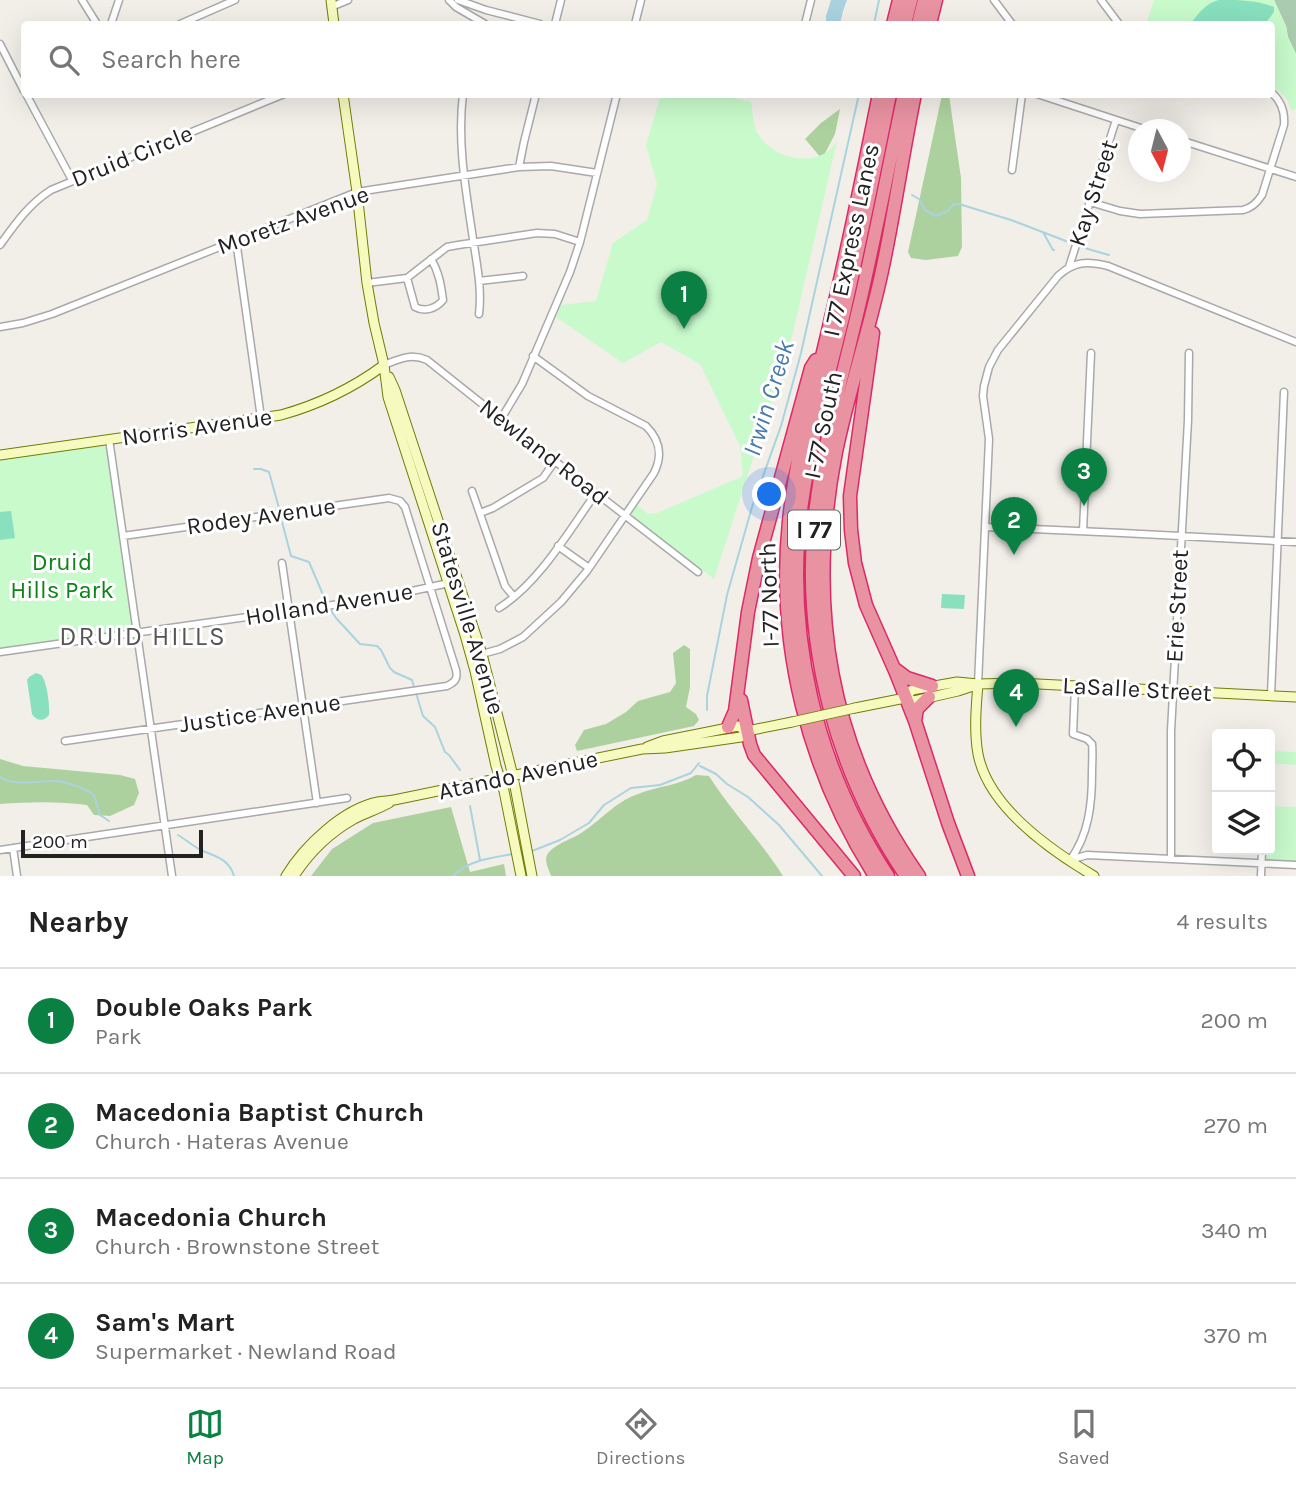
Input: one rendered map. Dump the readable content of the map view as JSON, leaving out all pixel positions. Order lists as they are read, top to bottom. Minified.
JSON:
{"streets":{"highway":["I 77 Express Lanes","I-77 South","I 77","I-77 North"],"main road":["Norris Avenue","Statesville Avenue","LaSalle Street","Atando Avenue"],"street":["Druid Circle","Kay Street","Moretz Avenue","Newland Road","Rodey Avenue","Holland Avenue","Erie Street","Justice Avenue"]},"crossings":[["Moretz Avenue","Statesville Avenue"],["Norris Avenue","Newland Road"],["Norris Avenue","Statesville Avenue"],["Newland Road","Statesville Avenue"],["Rodey Avenue","Holland Avenue"],["Rodey Avenue","Justice Avenue"],["Holland Avenue","Statesville Avenue"],["Holland Avenue","Justice Avenue"],["Erie Street","LaSalle Street"],["Statesville Avenue","Atando Avenue"],["LaSalle Street","Atando Avenue"]],"districts":["DRUID HILLS"],"water":["Irwin Creek"],"parks":["Druid Hills Park"],"scale_bar":"200 m","north":"bottom","page":{"search":"Search here","pins":["1","3","2","4"],"scale":"200 m","heading":["Nearby","4 results"],"list":[{"mark":"1","name":"Double Oaks Park","note":"Park","value":"200 m"},{"mark":"2","name":"Macedonia Baptist Church","note":"Church · Hateras Avenue","value":"270 m"},{"mark":"3","name":"Macedonia Church","note":"Church · Brownstone Street","value":"340 m"},{"mark":"4","name":"Sam's Mart","note":"Supermarket · Newland Road","value":"370 m"}],"nav":["Map","Directions","Saved"]}}
